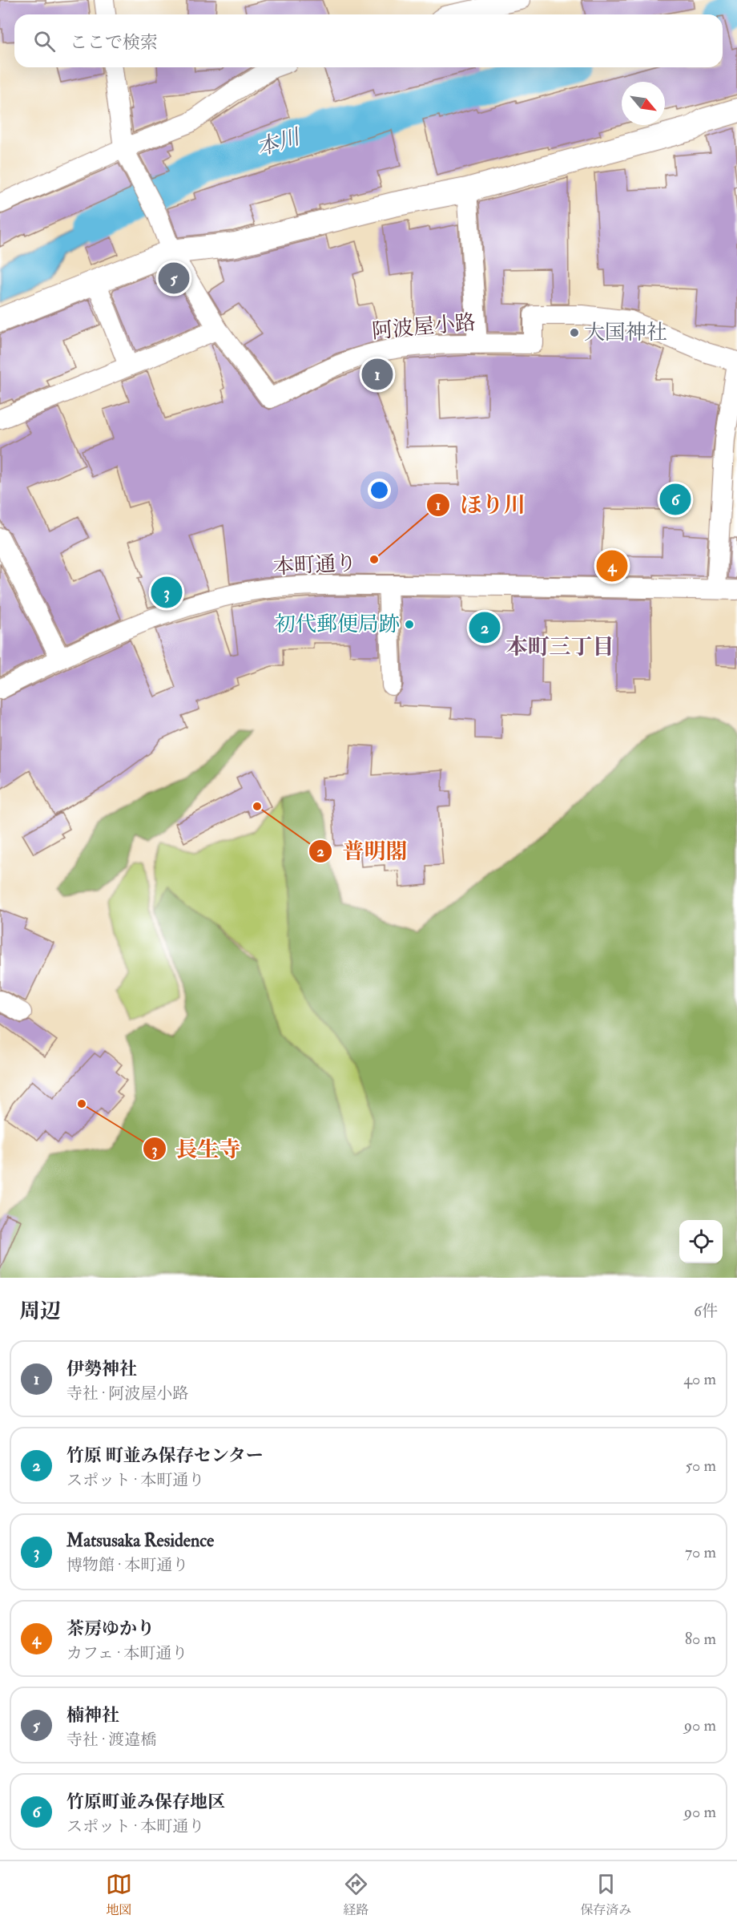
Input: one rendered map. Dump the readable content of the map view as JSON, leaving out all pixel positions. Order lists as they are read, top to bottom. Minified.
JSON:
{"streets":{"street":["阿波屋小路","本町通り"]},"districts":["本町三丁目"],"water":["本川"],"places":["大国神社","ほり川","初代郵便局跡","普明閣","長生寺"],"north":"bottom right","page":{"search":"ここで検索","pins":["5","1","6","4","3","2"],"heading":["周辺","6件"],"list":[{"mark":"1","name":"伊勢神社","note":"寺社 · 阿波屋小路","value":"40 m"},{"mark":"2","name":"竹原 町並み保存センター","note":"スポット · 本町通り","value":"50 m"},{"mark":"3","name":"Matsusaka Residence","note":"博物館 · 本町通り","value":"70 m"},{"mark":"4","name":"茶房ゆかり","note":"カフェ · 本町通り","value":"80 m"},{"mark":"5","name":"楠神社","note":"寺社 · 渡違橋","value":"90 m"},{"mark":"6","name":"竹原町並み保存地区","note":"スポット · 本町通り","value":"90 m"}],"nav":["地図","経路","保存済み"]}}
